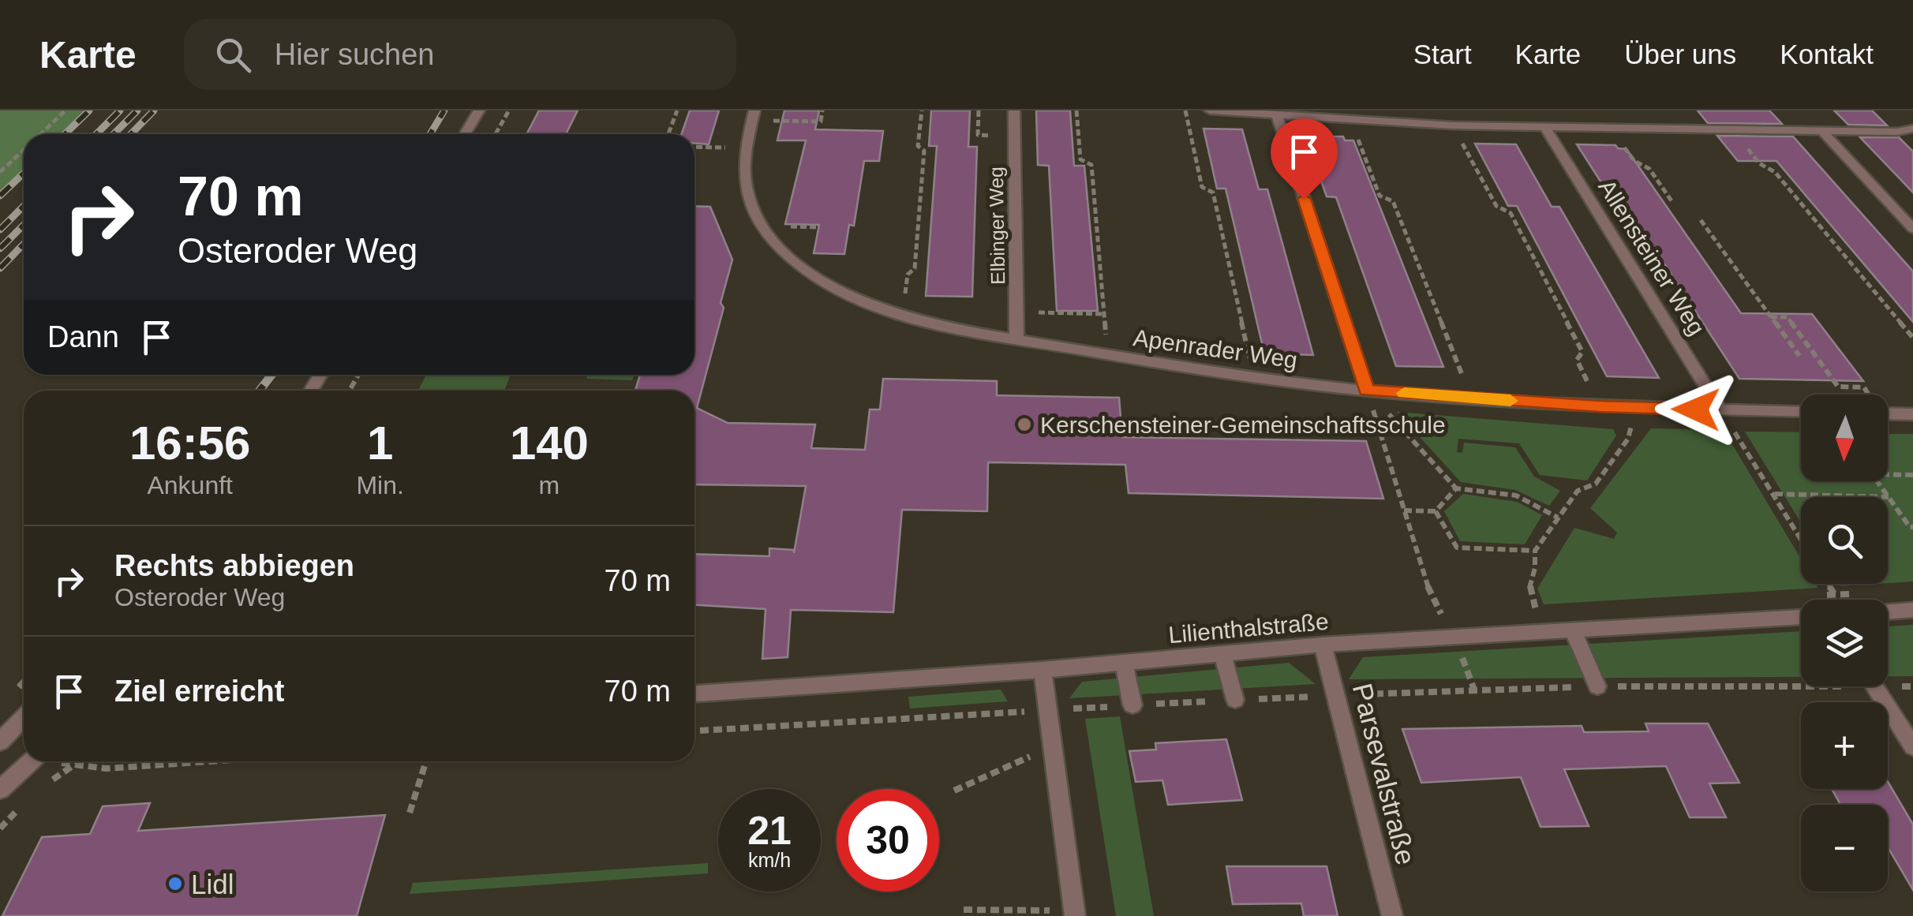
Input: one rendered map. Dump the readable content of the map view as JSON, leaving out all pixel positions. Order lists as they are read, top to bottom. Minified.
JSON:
{"streets":{"street":["Elbinger Weg","Allensteiner Weg","Apenrader Weg","Lilienthalstraße","Parsevalstraße"]},"crossings":[["Elbinger Weg","Apenrader Weg"],["Allensteiner Weg","Apenrader Weg"],["Lilienthalstraße","Parsevalstraße"]],"places":["Kerschensteiner-Gemeinschaftsschule","Lidl"],"north":"bottom","page":{"header":"Karte","search":"Hier suchen","nav":["Start","Karte","Über uns","Kontakt"],"turn":["70 m","Osteroder Weg"],"then":"Dann","eta":["16:56","Ankunft","1","Min.","140","m"],"map_buttons":["+","−"],"list":[{"name":"Rechts abbiegen","note":"Osteroder Weg","value":"70 m"},{"name":"Ziel erreicht","value":"70 m"}],"speed":"21 km/h","limit":"30"}}
